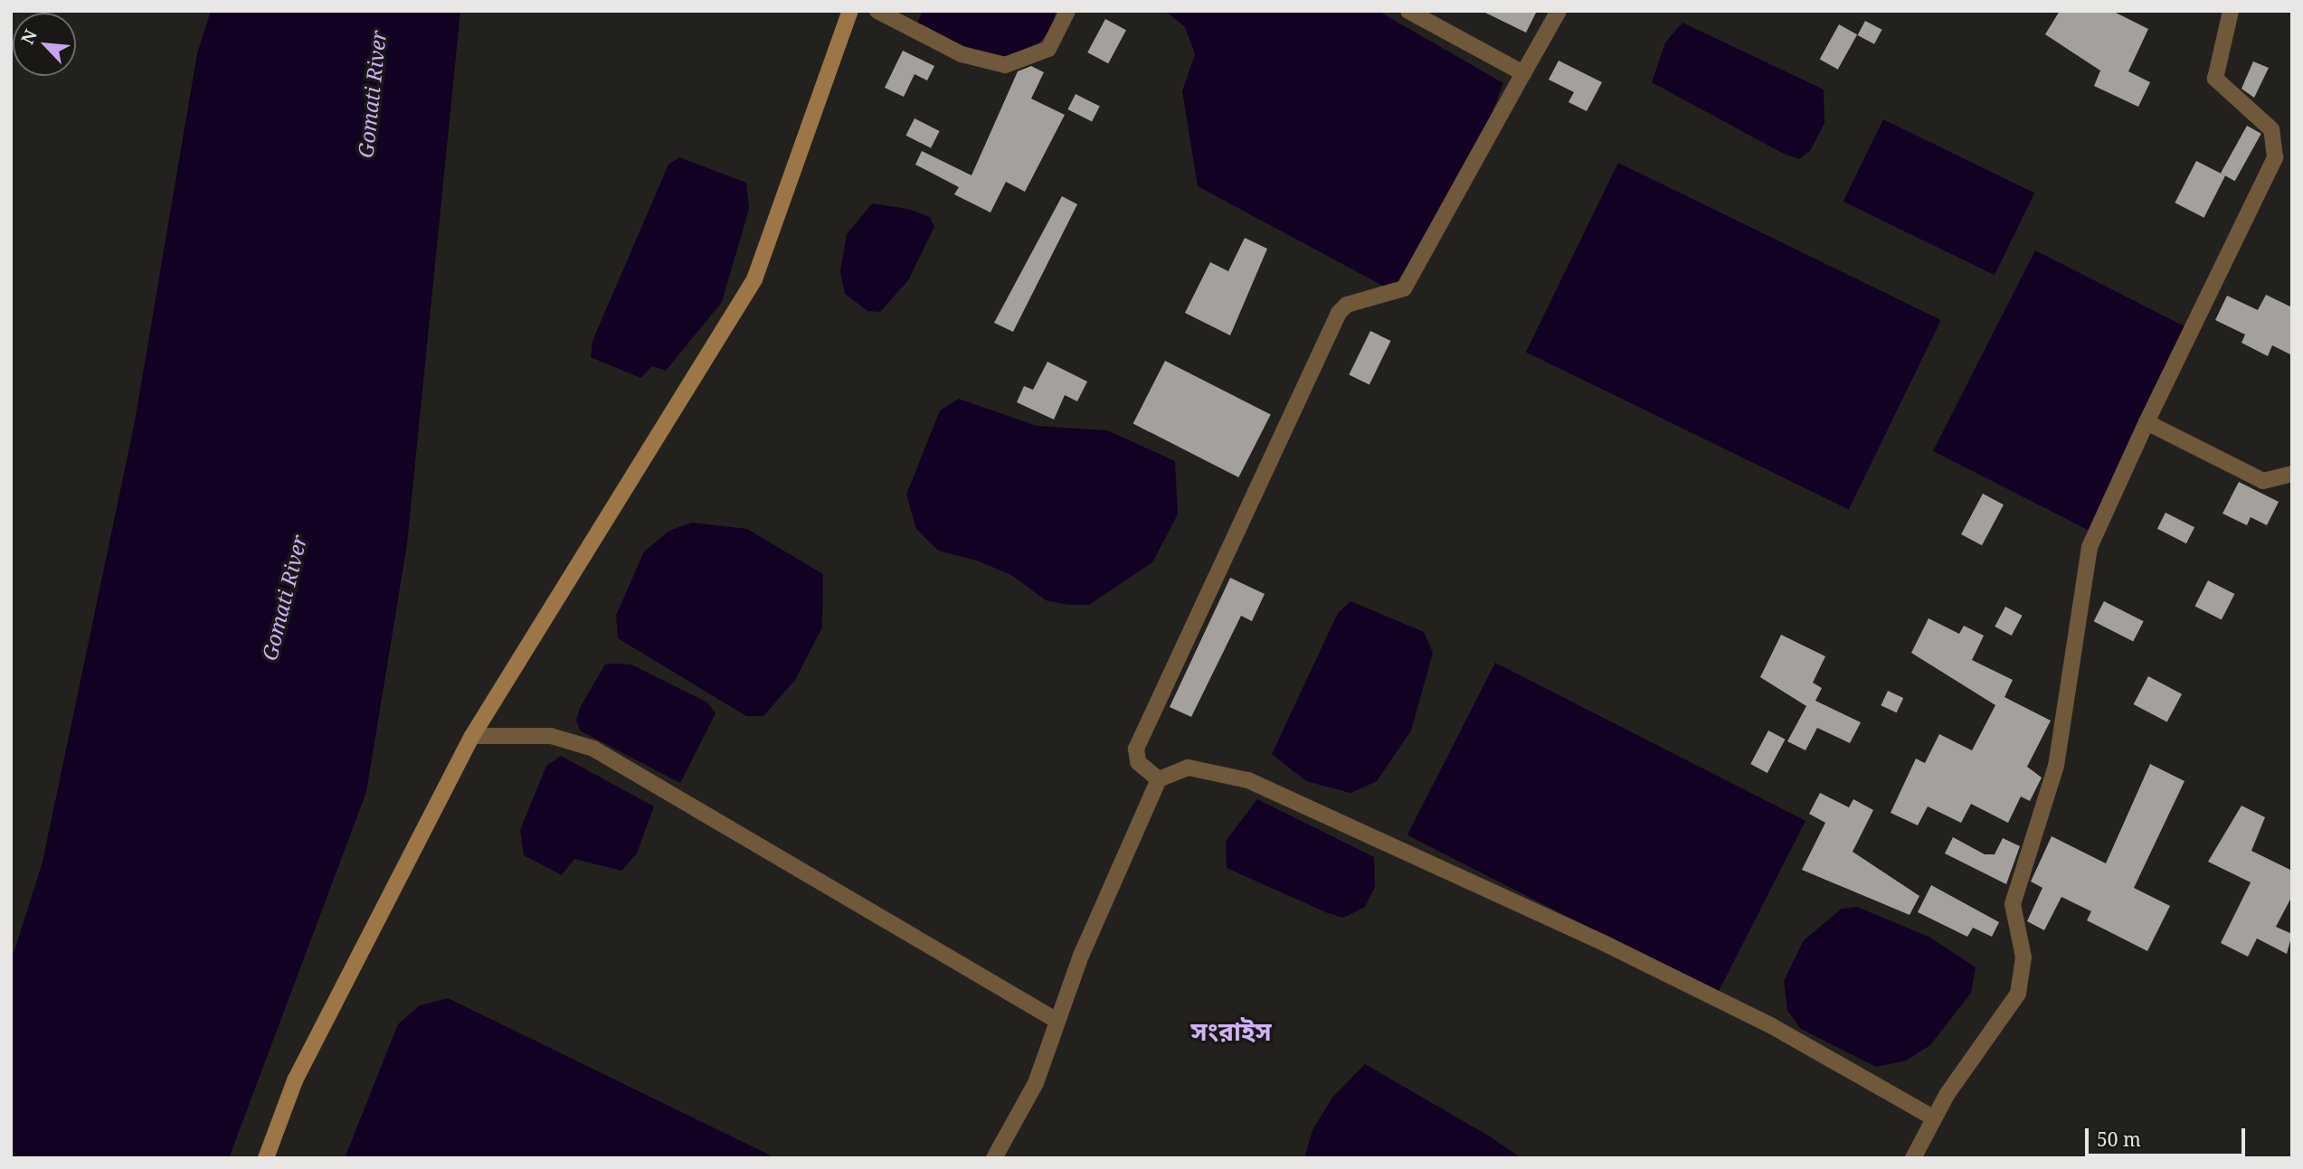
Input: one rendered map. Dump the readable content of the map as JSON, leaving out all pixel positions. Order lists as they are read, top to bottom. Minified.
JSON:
{"districts":["সংরাইস"],"water":["Gomati River"],"scale_bar":"50 m","north":"top left"}
